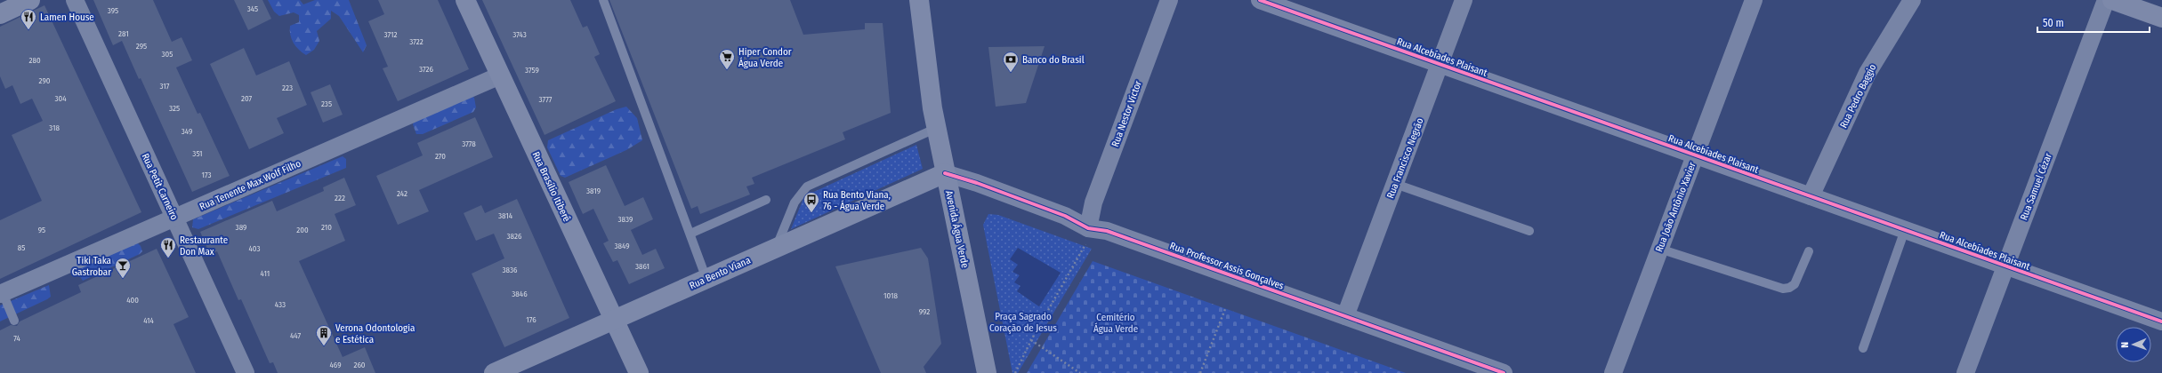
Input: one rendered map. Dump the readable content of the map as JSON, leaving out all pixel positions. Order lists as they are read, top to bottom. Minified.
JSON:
{"streets":{"main road":["Rua Brasílio Itiberê","Avenida Água Verde","Rua Bento Viana"],"street":["Rua Alcebíades Plaisant","Rua Pedro Baggio","Rua Nestor Victor","Rua Francisco Negrão","Rua Tenente Max Wolf Filho","Rua Petit Carneiro","Rua Samuel Cézar","Rua João Antônio Xavier","Rua Professor Assis Gonçalves"]},"crossings":[["Rua Alcebíades Plaisant","Rua Pedro Baggio"],["Rua Alcebíades Plaisant","Rua Francisco Negrão"],["Rua Alcebíades Plaisant","Rua Samuel Cézar"],["Rua Alcebíades Plaisant","Rua João Antônio Xavier"],["Rua Nestor Victor","Rua Professor Assis Gonçalves"],["Rua Francisco Negrão","Rua Professor Assis Gonçalves"],["Rua Tenente Max Wolf Filho","Rua Petit Carneiro"],["Rua Tenente Max Wolf Filho","Rua Brasílio Itiberê"],["Rua Brasílio Itiberê","Rua Bento Viana"],["Avenida Água Verde","Rua Professor Assis Gonçalves"],["Avenida Água Verde","Rua Bento Viana"],["Rua Professor Assis Gonçalves","Rua Bento Viana"]],"parks":["Praça Sagrado Coração de Jesus","Cemitério Água Verde"],"places":{"restaurant":["Lamen House","Restaurante Don Max"],"supermarket":["Hiper Condor Água Verde"],"bank":["Banco do Brasil"],"bus stop":["Rua Bento Viana, 76 - Água Verde"],"bar":["Tiki Taka Gastrobar"],"building":["Verona Odontologia e Estética"]},"house_numbers":["345","395","281","3712","3743","3722","295","305","280","3726","3759","290","317","223","304","207","3777","235","325","318","349","3778","351","270","173","3819","242","222","3814","3839","389","210","95","200","3826","3849","85","403","3861","3836","411","3846","1018","400","433","992","176","414","447","74","469","260"],"scale_bar":"50 m","north":"left"}
